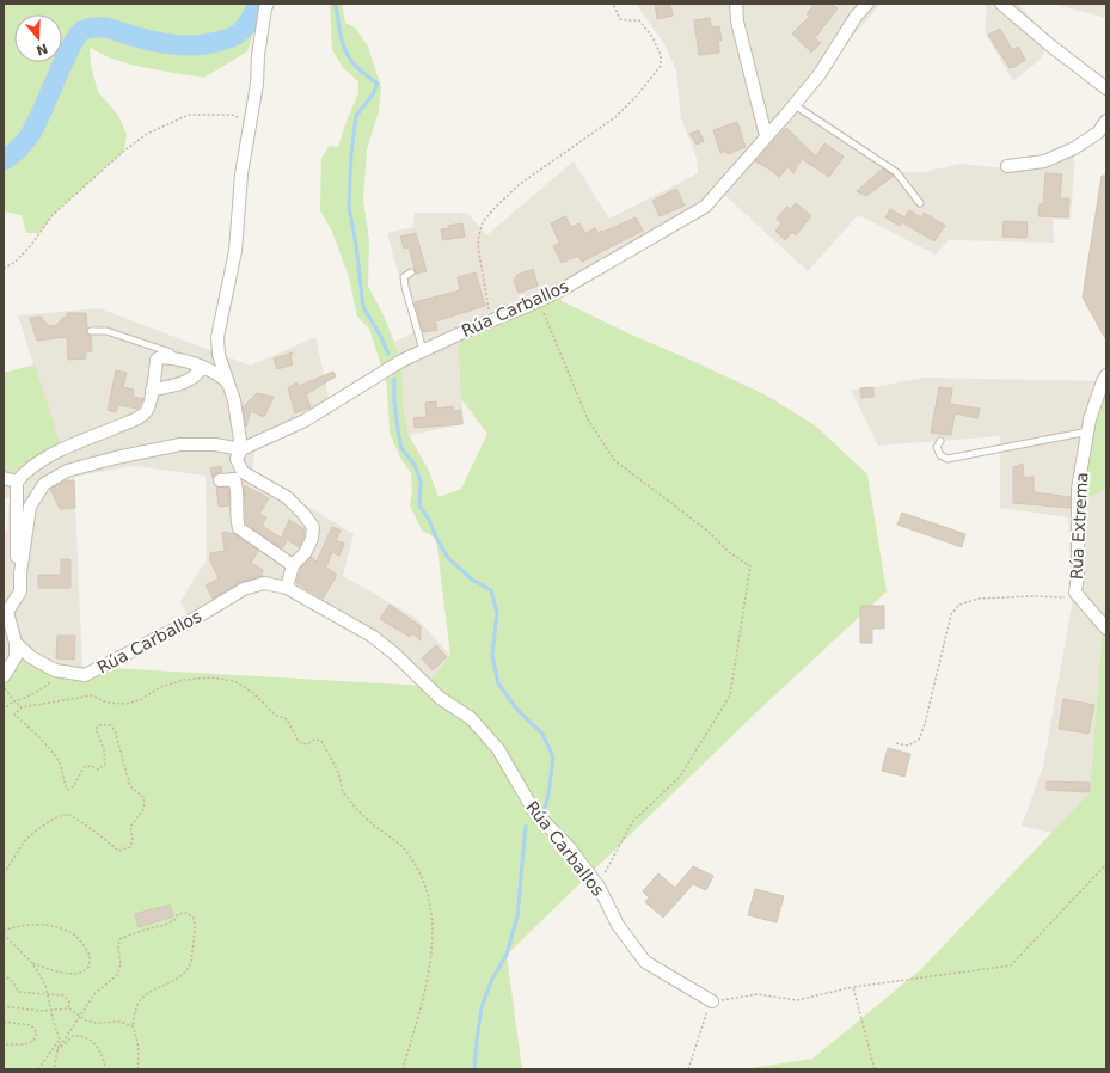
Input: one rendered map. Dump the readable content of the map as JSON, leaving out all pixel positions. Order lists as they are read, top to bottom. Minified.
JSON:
{"streets":{"street":["Rúa Carballos","Rúa Extrema"]},"north":"bottom"}
